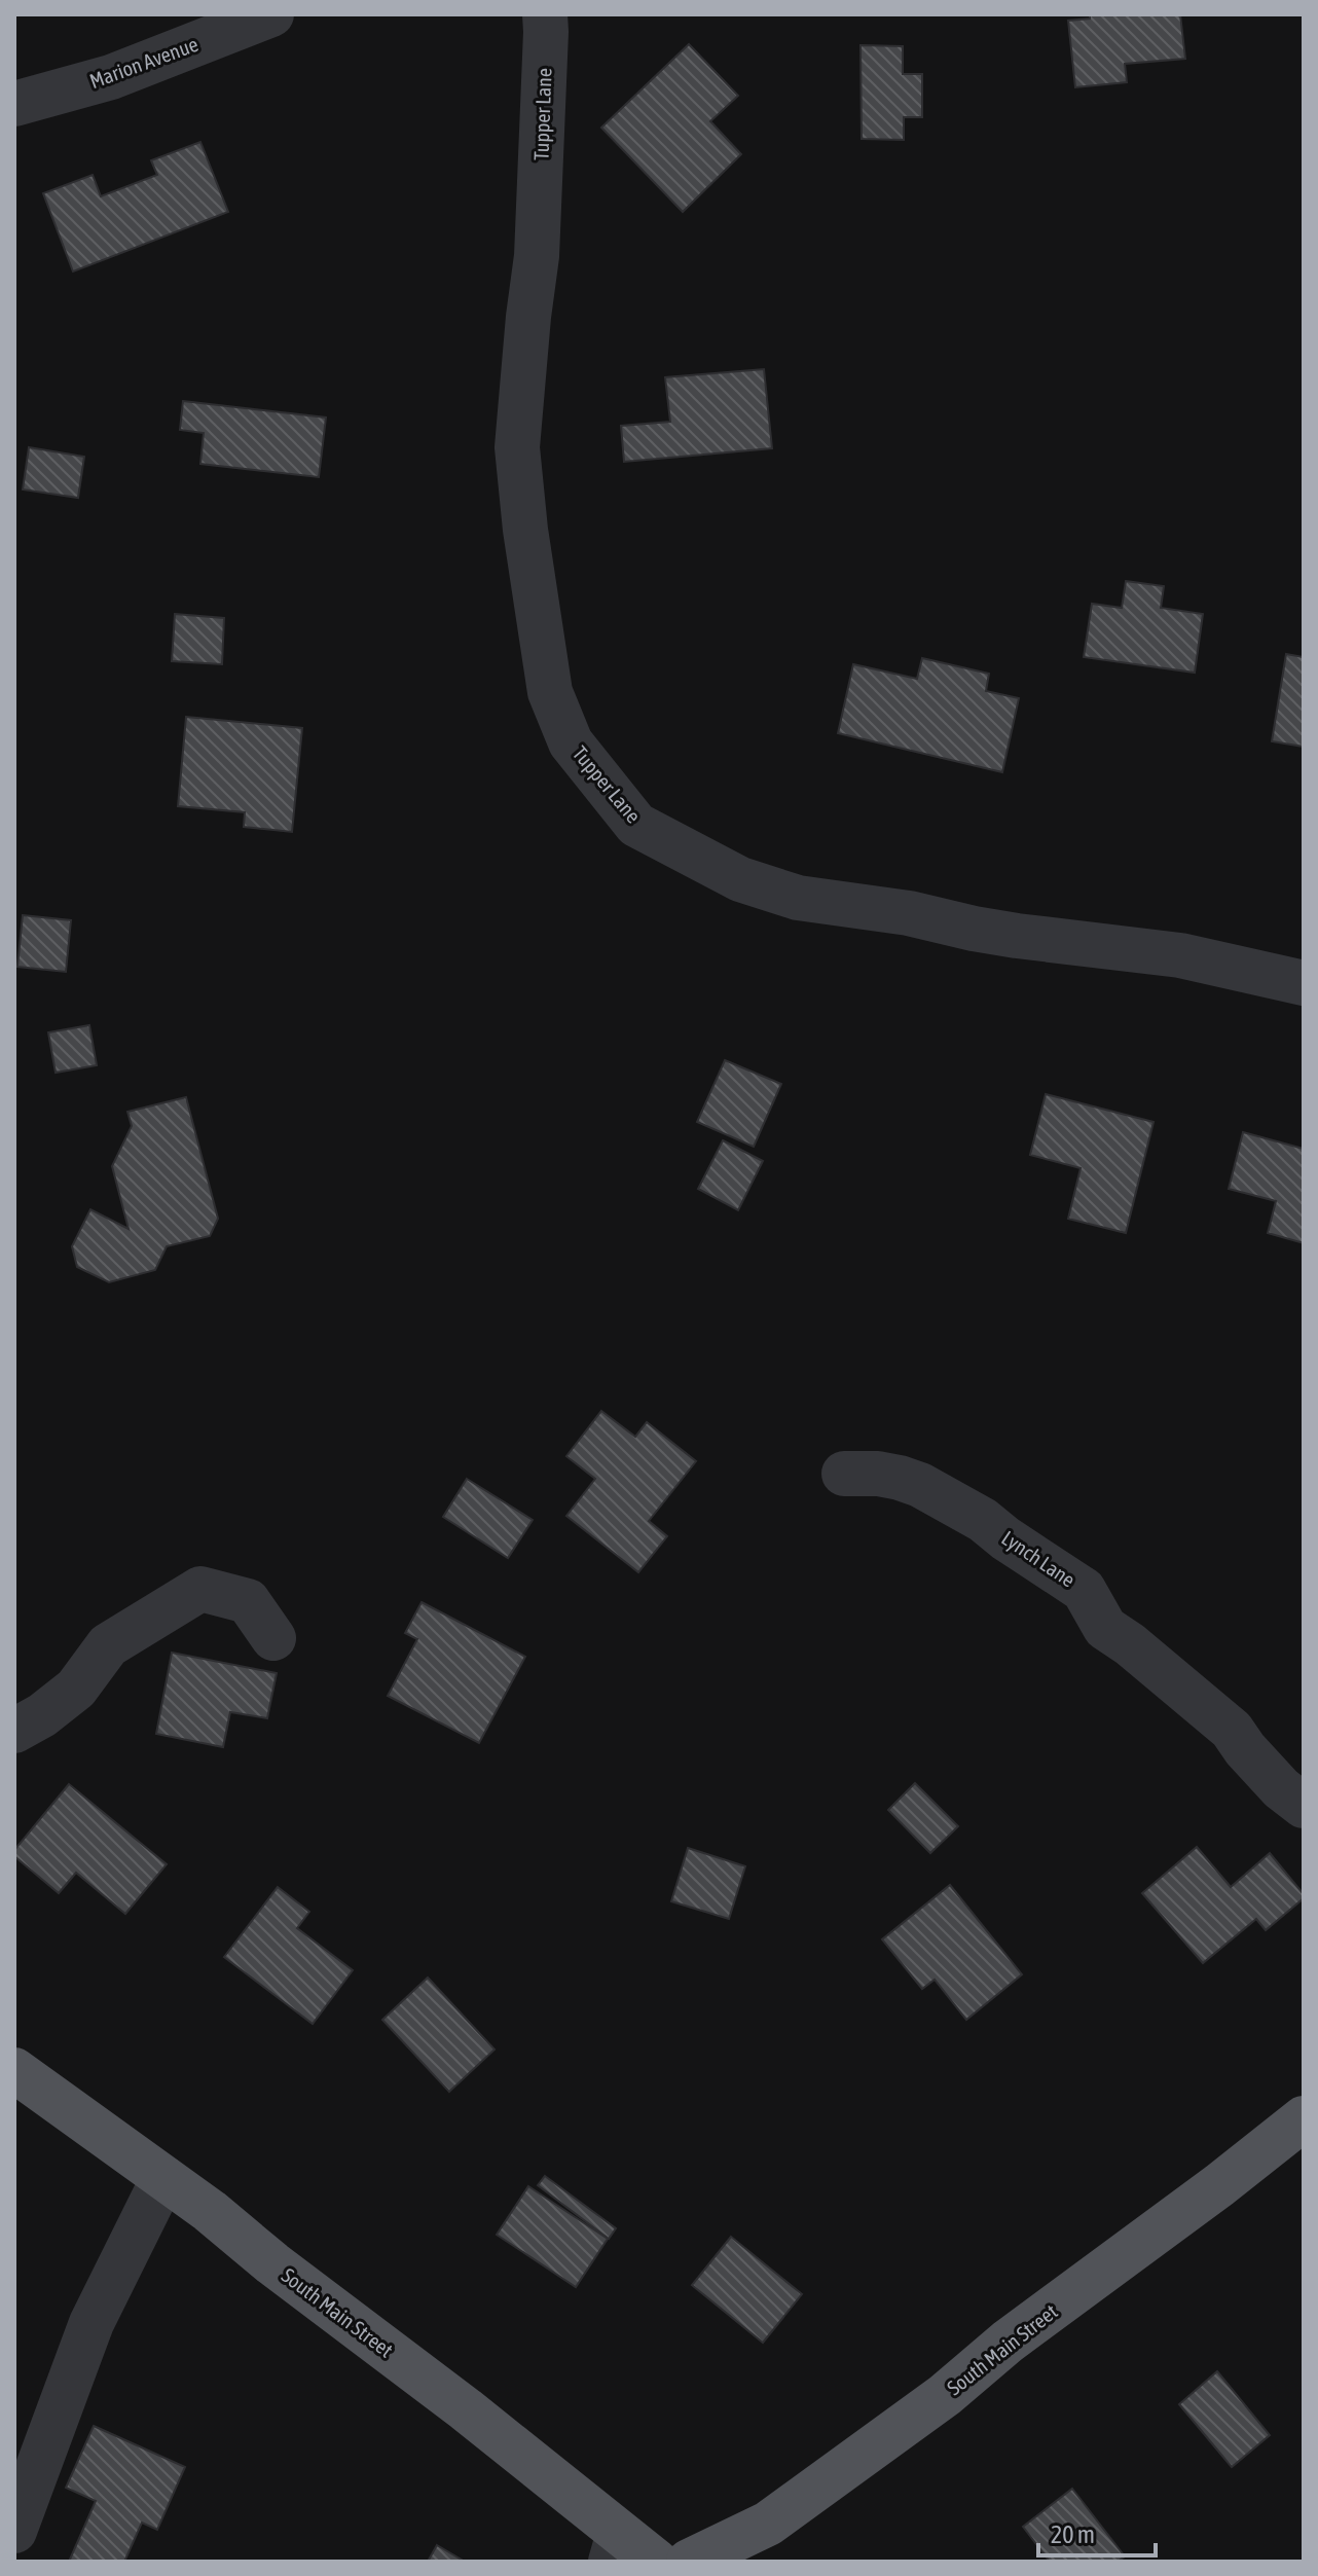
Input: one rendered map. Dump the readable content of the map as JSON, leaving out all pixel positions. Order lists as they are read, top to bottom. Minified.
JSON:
{"streets":{"main road":["South Main Street"],"street":["Marion Avenue","Tupper Lane","Lynch Lane"]},"scale_bar":"20 m"}
